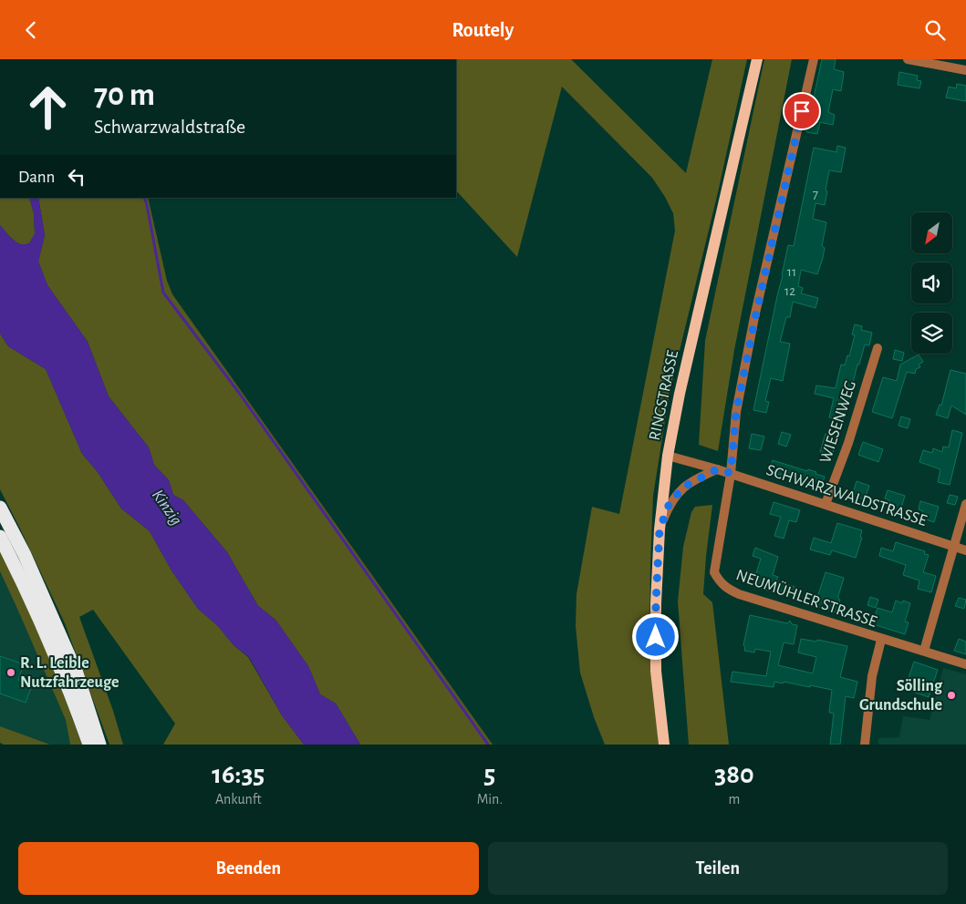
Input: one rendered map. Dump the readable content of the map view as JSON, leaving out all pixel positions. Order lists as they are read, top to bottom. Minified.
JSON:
{"streets":{"main road":["RINGSTRASSE"],"street":["WIESENWEG","SCHWARZWALDSTRASSE","NEUMÜHLER STRASSE"]},"crossings":[["RINGSTRASSE","SCHWARZWALDSTRASSE"],["WIESENWEG","SCHWARZWALDSTRASSE"],["SCHWARZWALDSTRASSE","NEUMÜHLER STRASSE"]],"water":["Kinzig"],"places":["R. L. Leible Nutzfahrzeuge","Sölling Grundschule"],"house_numbers":["7","11","12"],"north":"bottom left","page":{"header":"Routely","turn":["70 m","Schwarzwaldstraße"],"then":"Dann","eta":["16:35","Ankunft","5","Min.","380","m"],"buttons":["Beenden","Teilen"]}}
